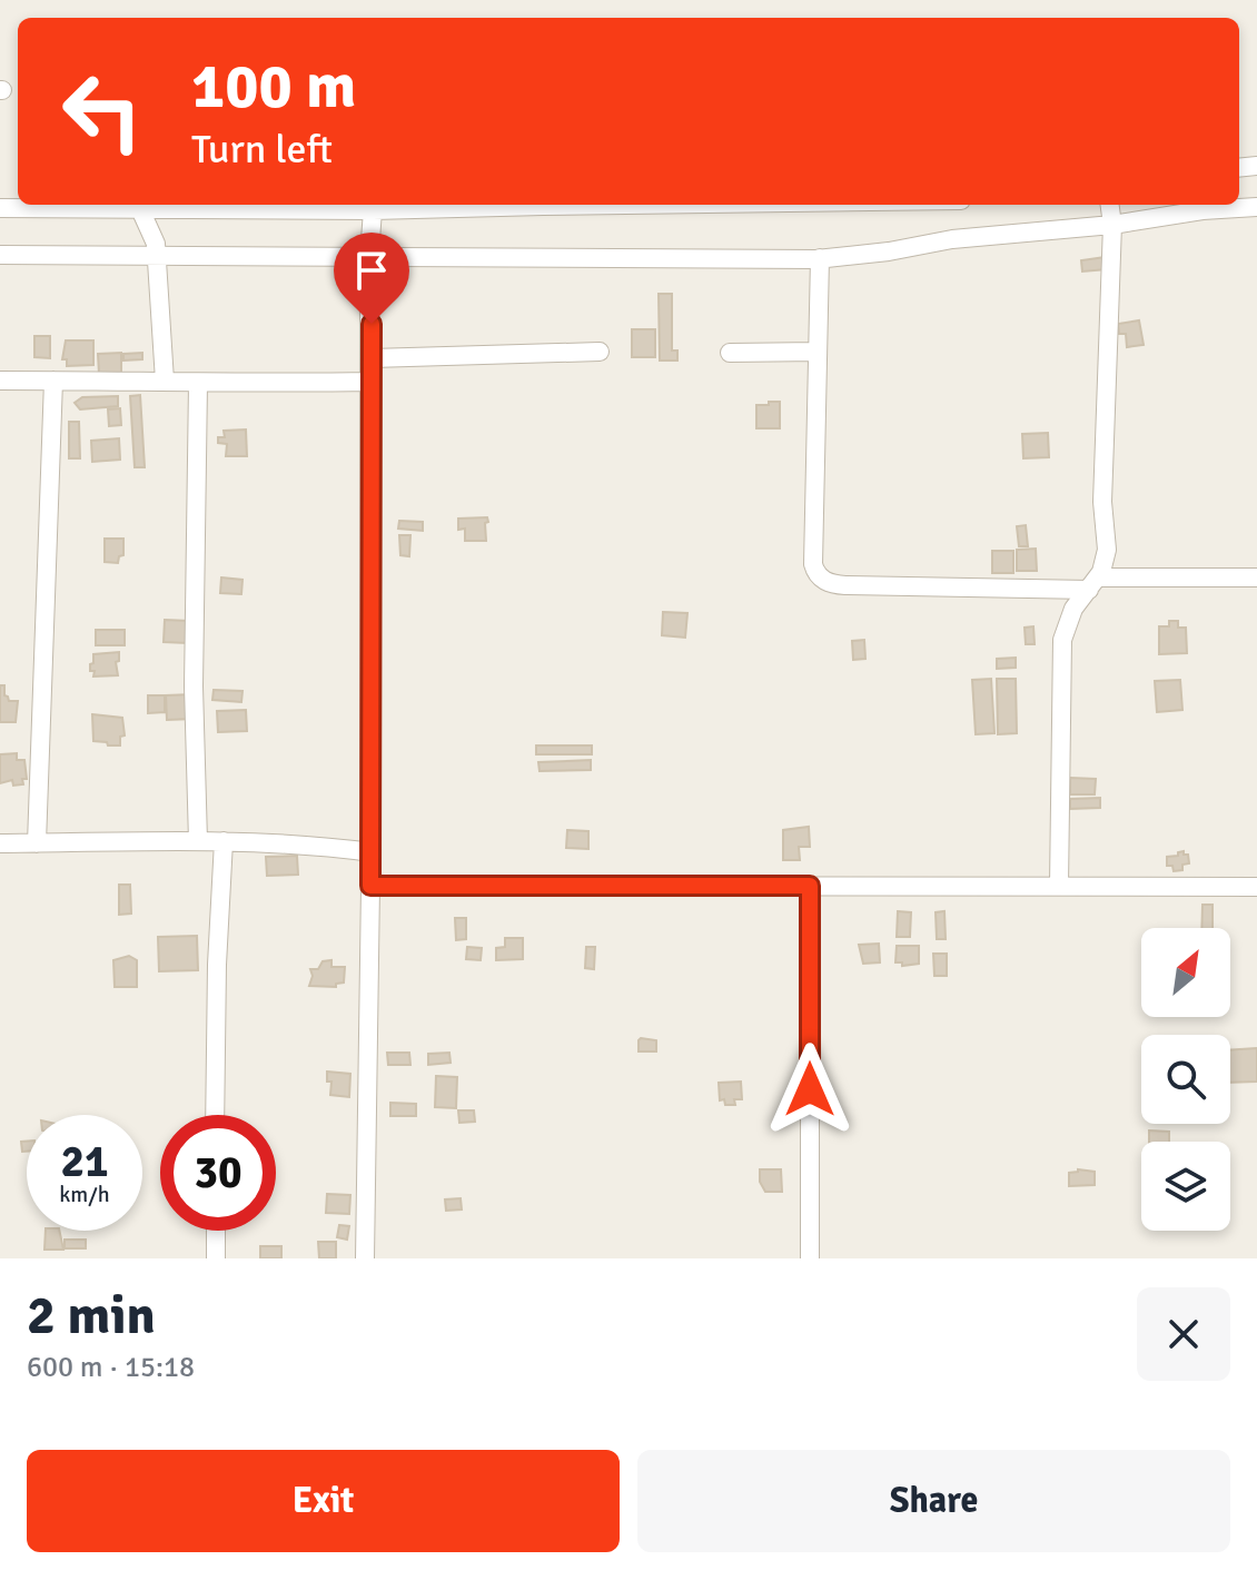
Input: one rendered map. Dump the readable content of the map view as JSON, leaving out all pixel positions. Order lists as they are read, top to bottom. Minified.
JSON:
{"north":"top right","page":{"turn":["100 m","Turn left"],"speed":"21 km/h","limit":"30","heading":["2 min","600 m · 15:18"],"buttons":["Exit","Share"]}}
